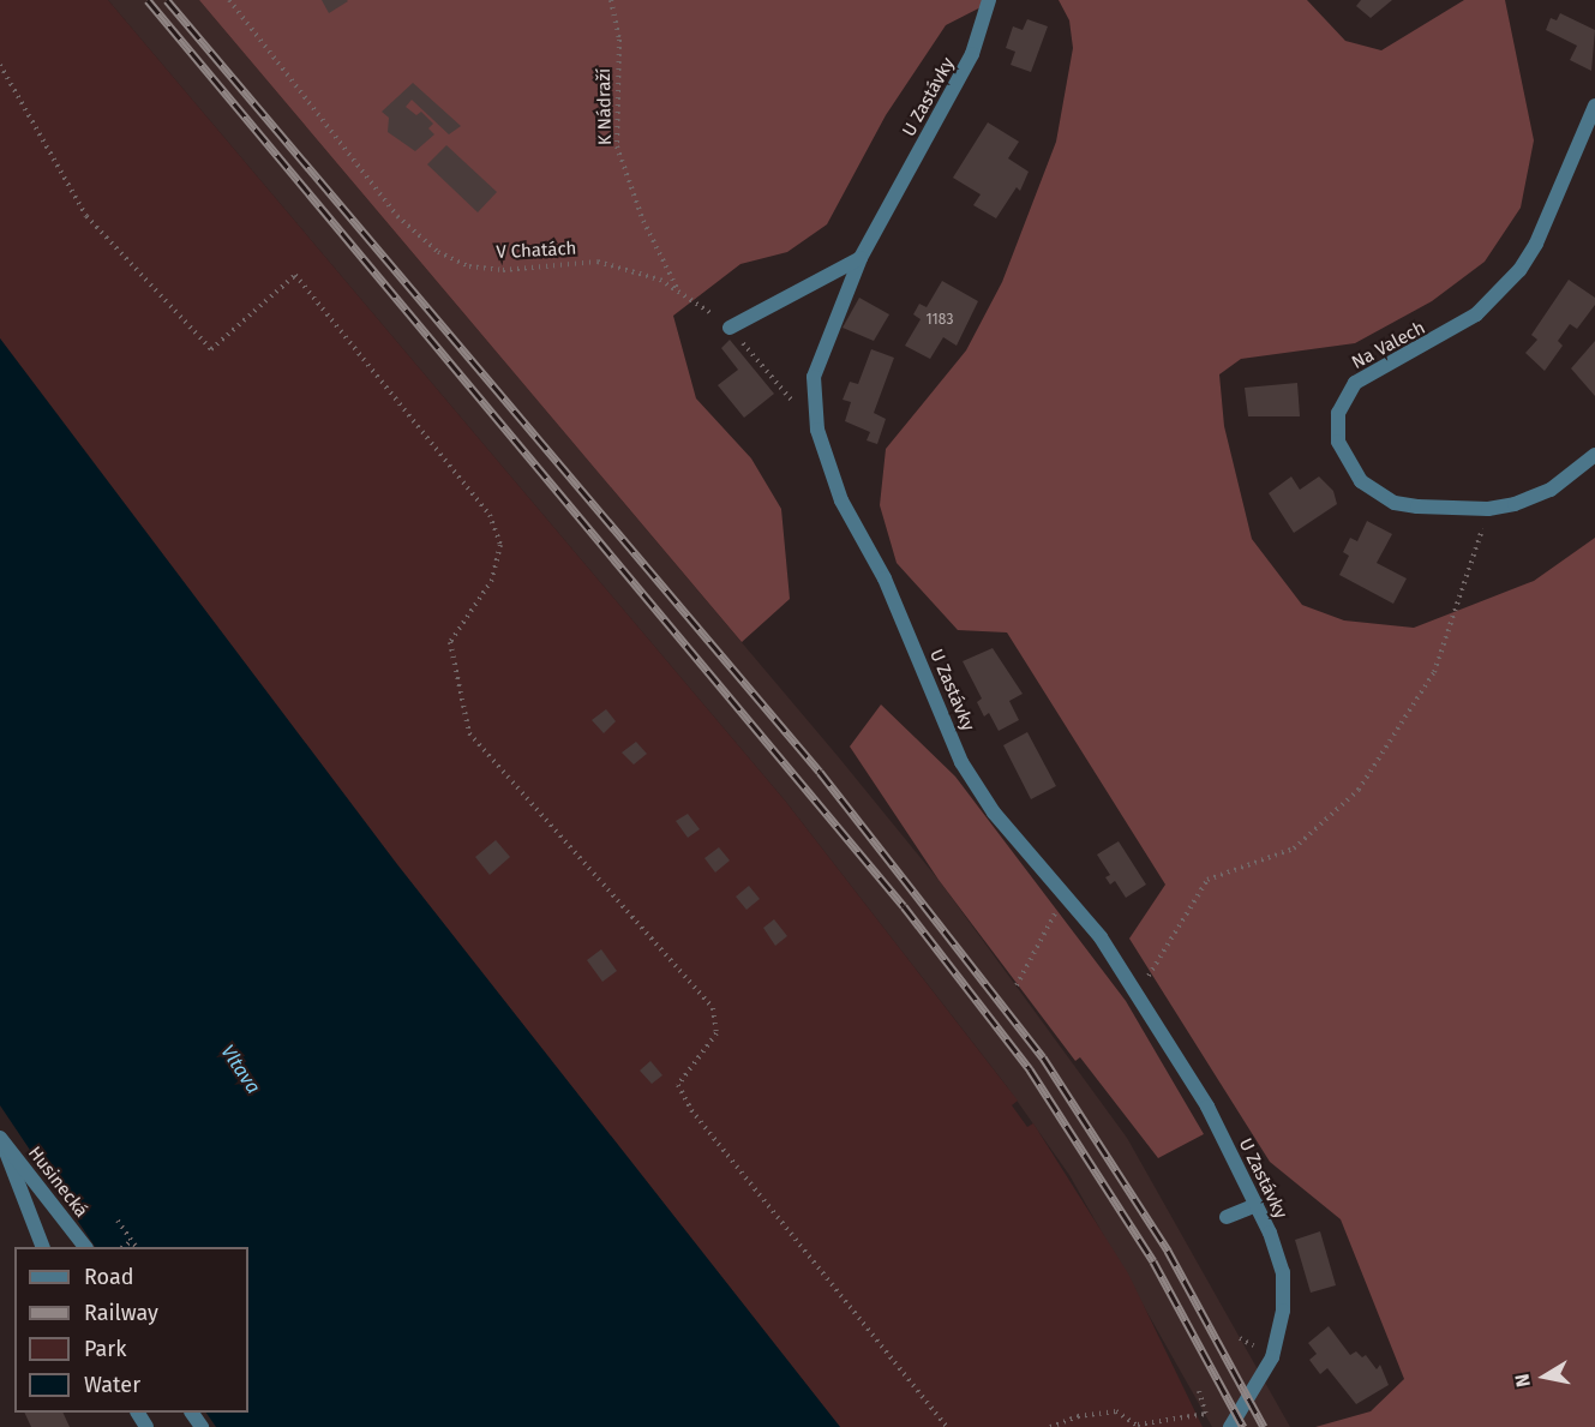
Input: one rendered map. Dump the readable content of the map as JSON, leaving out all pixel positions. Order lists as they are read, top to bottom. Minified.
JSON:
{"streets":{"street":["U Zastávky","Na Valech","Husinecká"],"path":["K Nádraží","V Chatách"]},"crossings":[["U Zastávky","V Chatách"],["K Nádraží","V Chatách"]],"water":["Vltava"],"house_numbers":["1183"],"legend":["Road","Railway","Park","Water"],"north":"left"}
